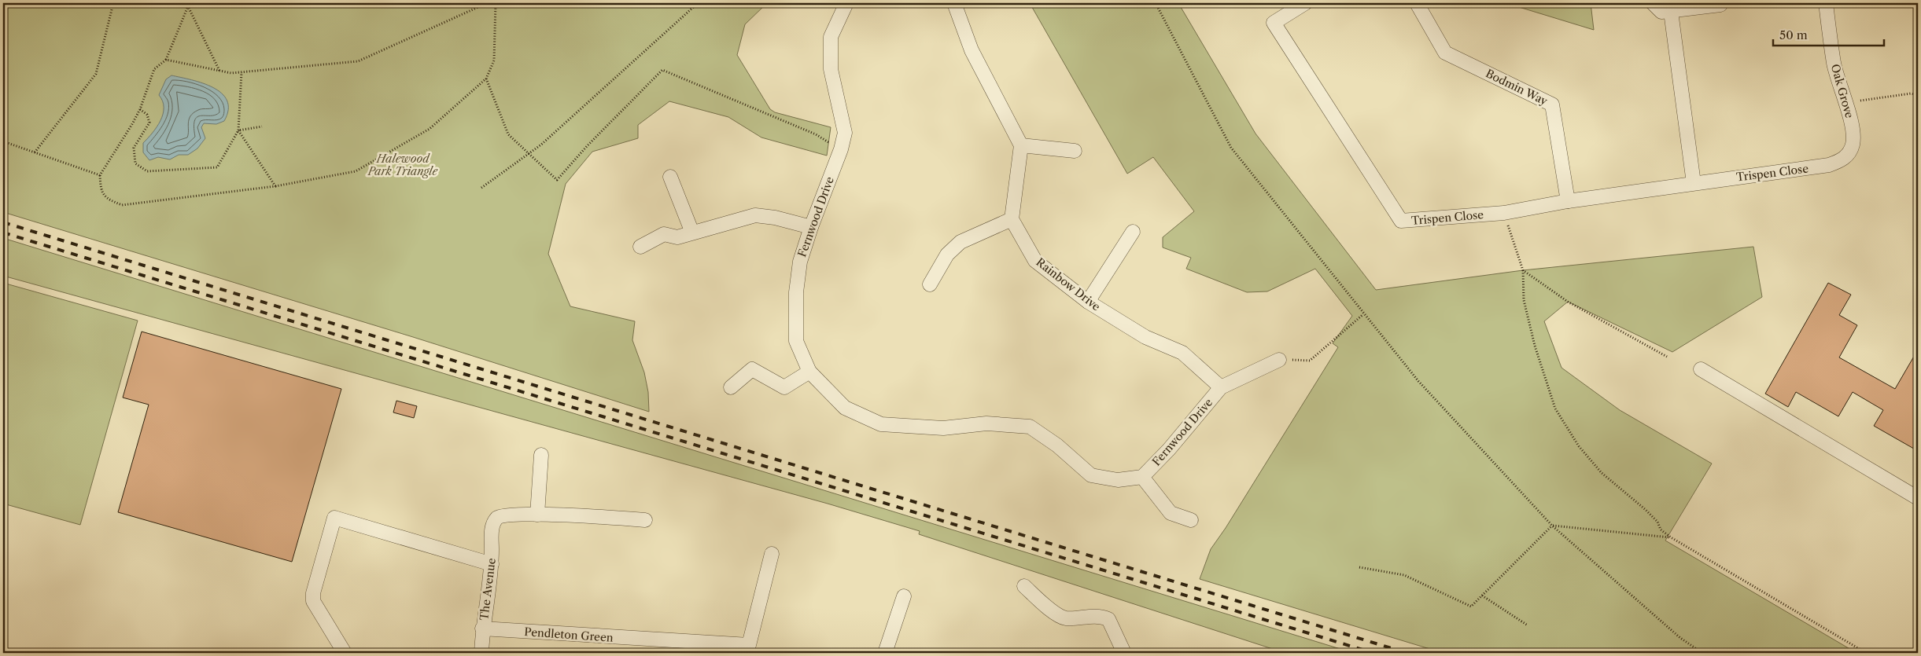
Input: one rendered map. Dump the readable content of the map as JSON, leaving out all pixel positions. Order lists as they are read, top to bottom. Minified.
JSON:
{"streets":{"street":["Bodmin Way","Oak Grove","Trispen Close","Fernwood Drive","Rainbow Drive","The Avenue","Pendleton Green"]},"crossings":[["Bodmin Way","Trispen Close"],["Oak Grove","Trispen Close"],["Fernwood Drive","Rainbow Drive"],["The Avenue","Pendleton Green"]],"parks":["Halewood Park Triangle"],"scale_bar":"50 m"}
